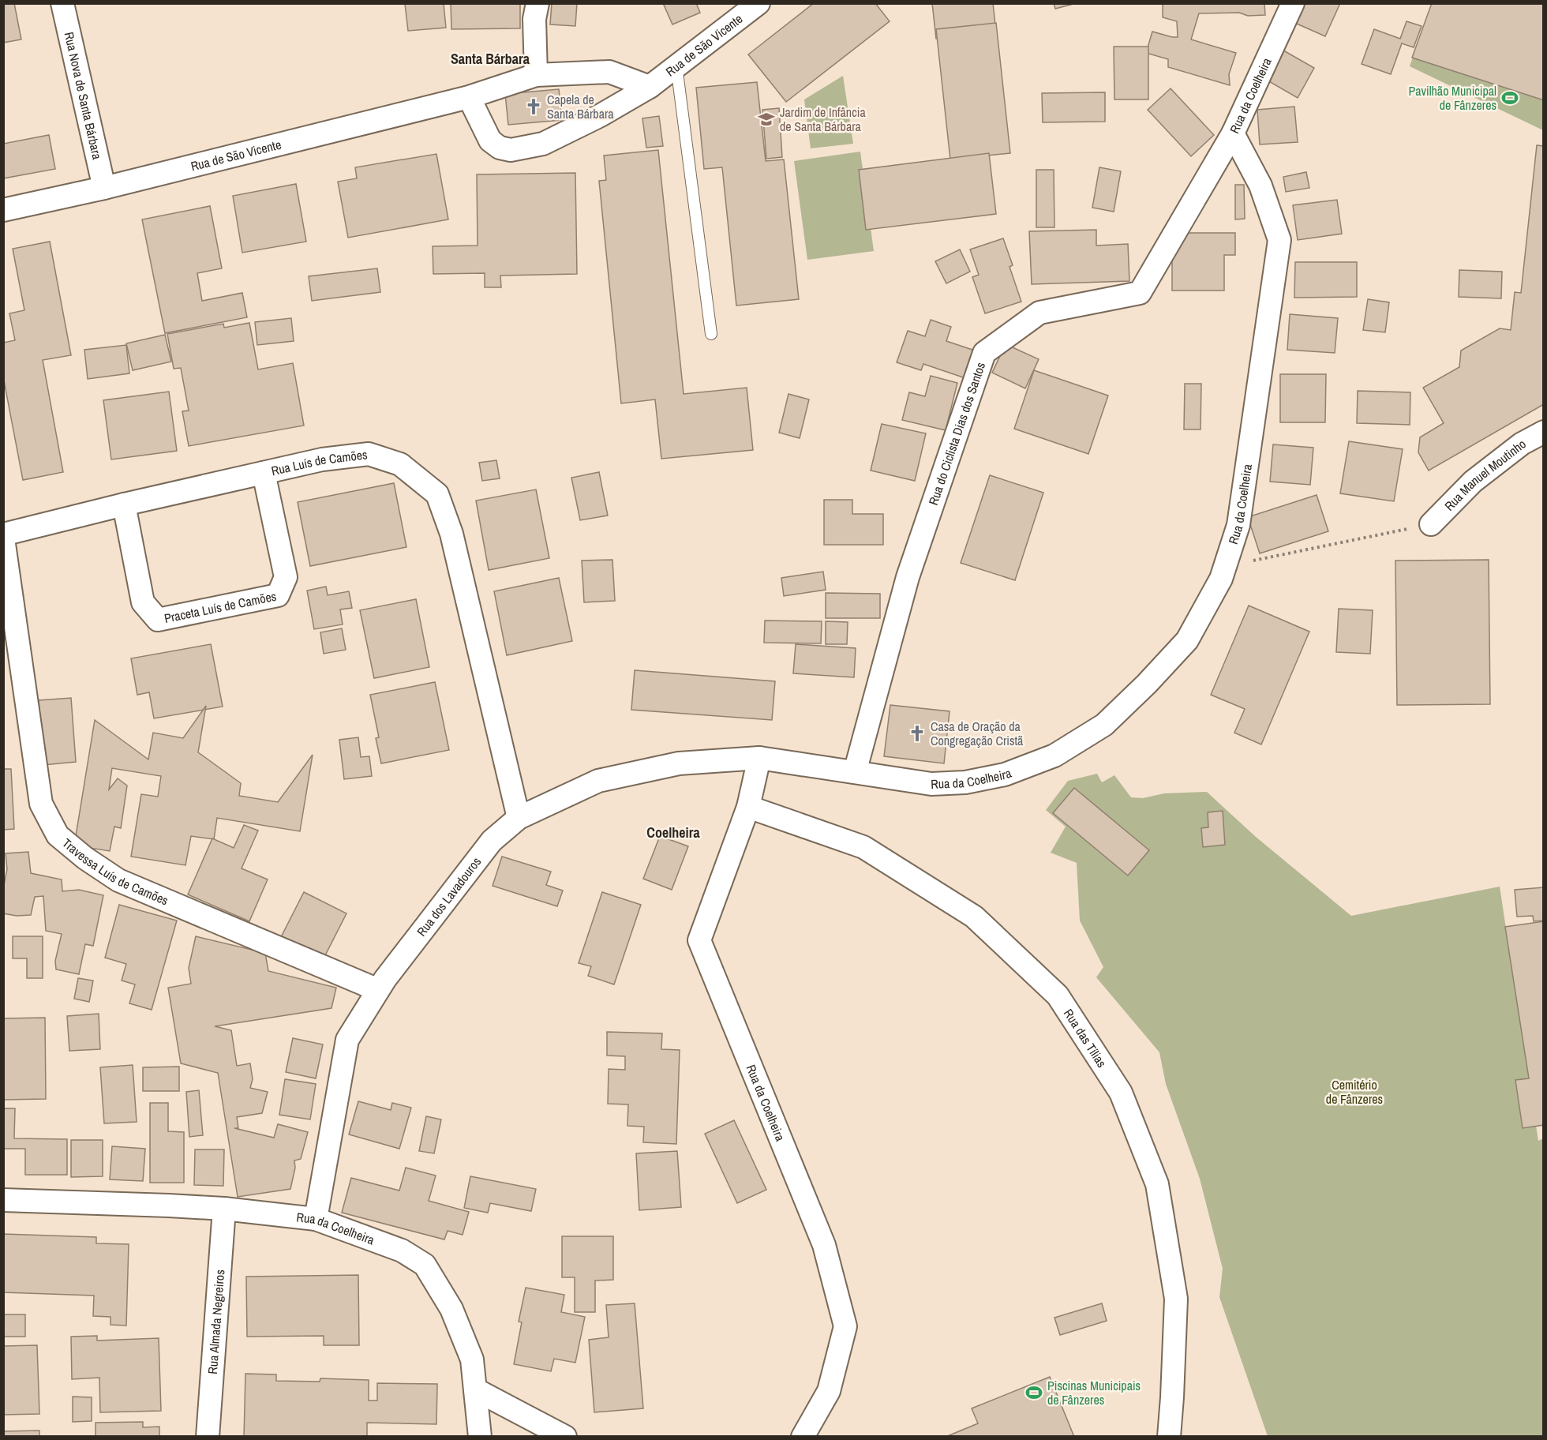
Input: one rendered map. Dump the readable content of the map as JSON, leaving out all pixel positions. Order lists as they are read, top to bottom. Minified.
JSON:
{"streets":{"street":["Rua de São Vicente","Rua da Coelheira","Rua Nova de Santa Bárbara","Rua do Ciclista Dias dos Santos","Rua Luís de Camões","Rua Manuel Moutinho","Praceta Luís de Camões","Travessa Luís de Camões","Rua dos Lavadouros","Rua das Tílias","Rua Almada Negreiros"]},"crossings":[["Rua de São Vicente","Rua Nova de Santa Bárbara"],["Rua da Coelheira","Rua do Ciclista Dias dos Santos"],["Rua da Coelheira","Rua dos Lavadouros"],["Rua da Coelheira","Rua das Tílias"],["Rua da Coelheira","Rua Almada Negreiros"],["Rua Luís de Camões","Praceta Luís de Camões"],["Rua Luís de Camões","Rua dos Lavadouros"],["Travessa Luís de Camões","Rua dos Lavadouros"]],"districts":["Santa Bárbara","Coelheira"],"parks":["Cemitério de Fânzeres"],"places":{"sports":["Pavilhão Municipal de Fânzeres","Piscinas Municipais de Fânzeres"],"church":["Capela de Santa Bárbara","Casa de Oração da Congregação Cristã"],"school or university":["Jardim de Infância de Santa Bárbara"]}}
